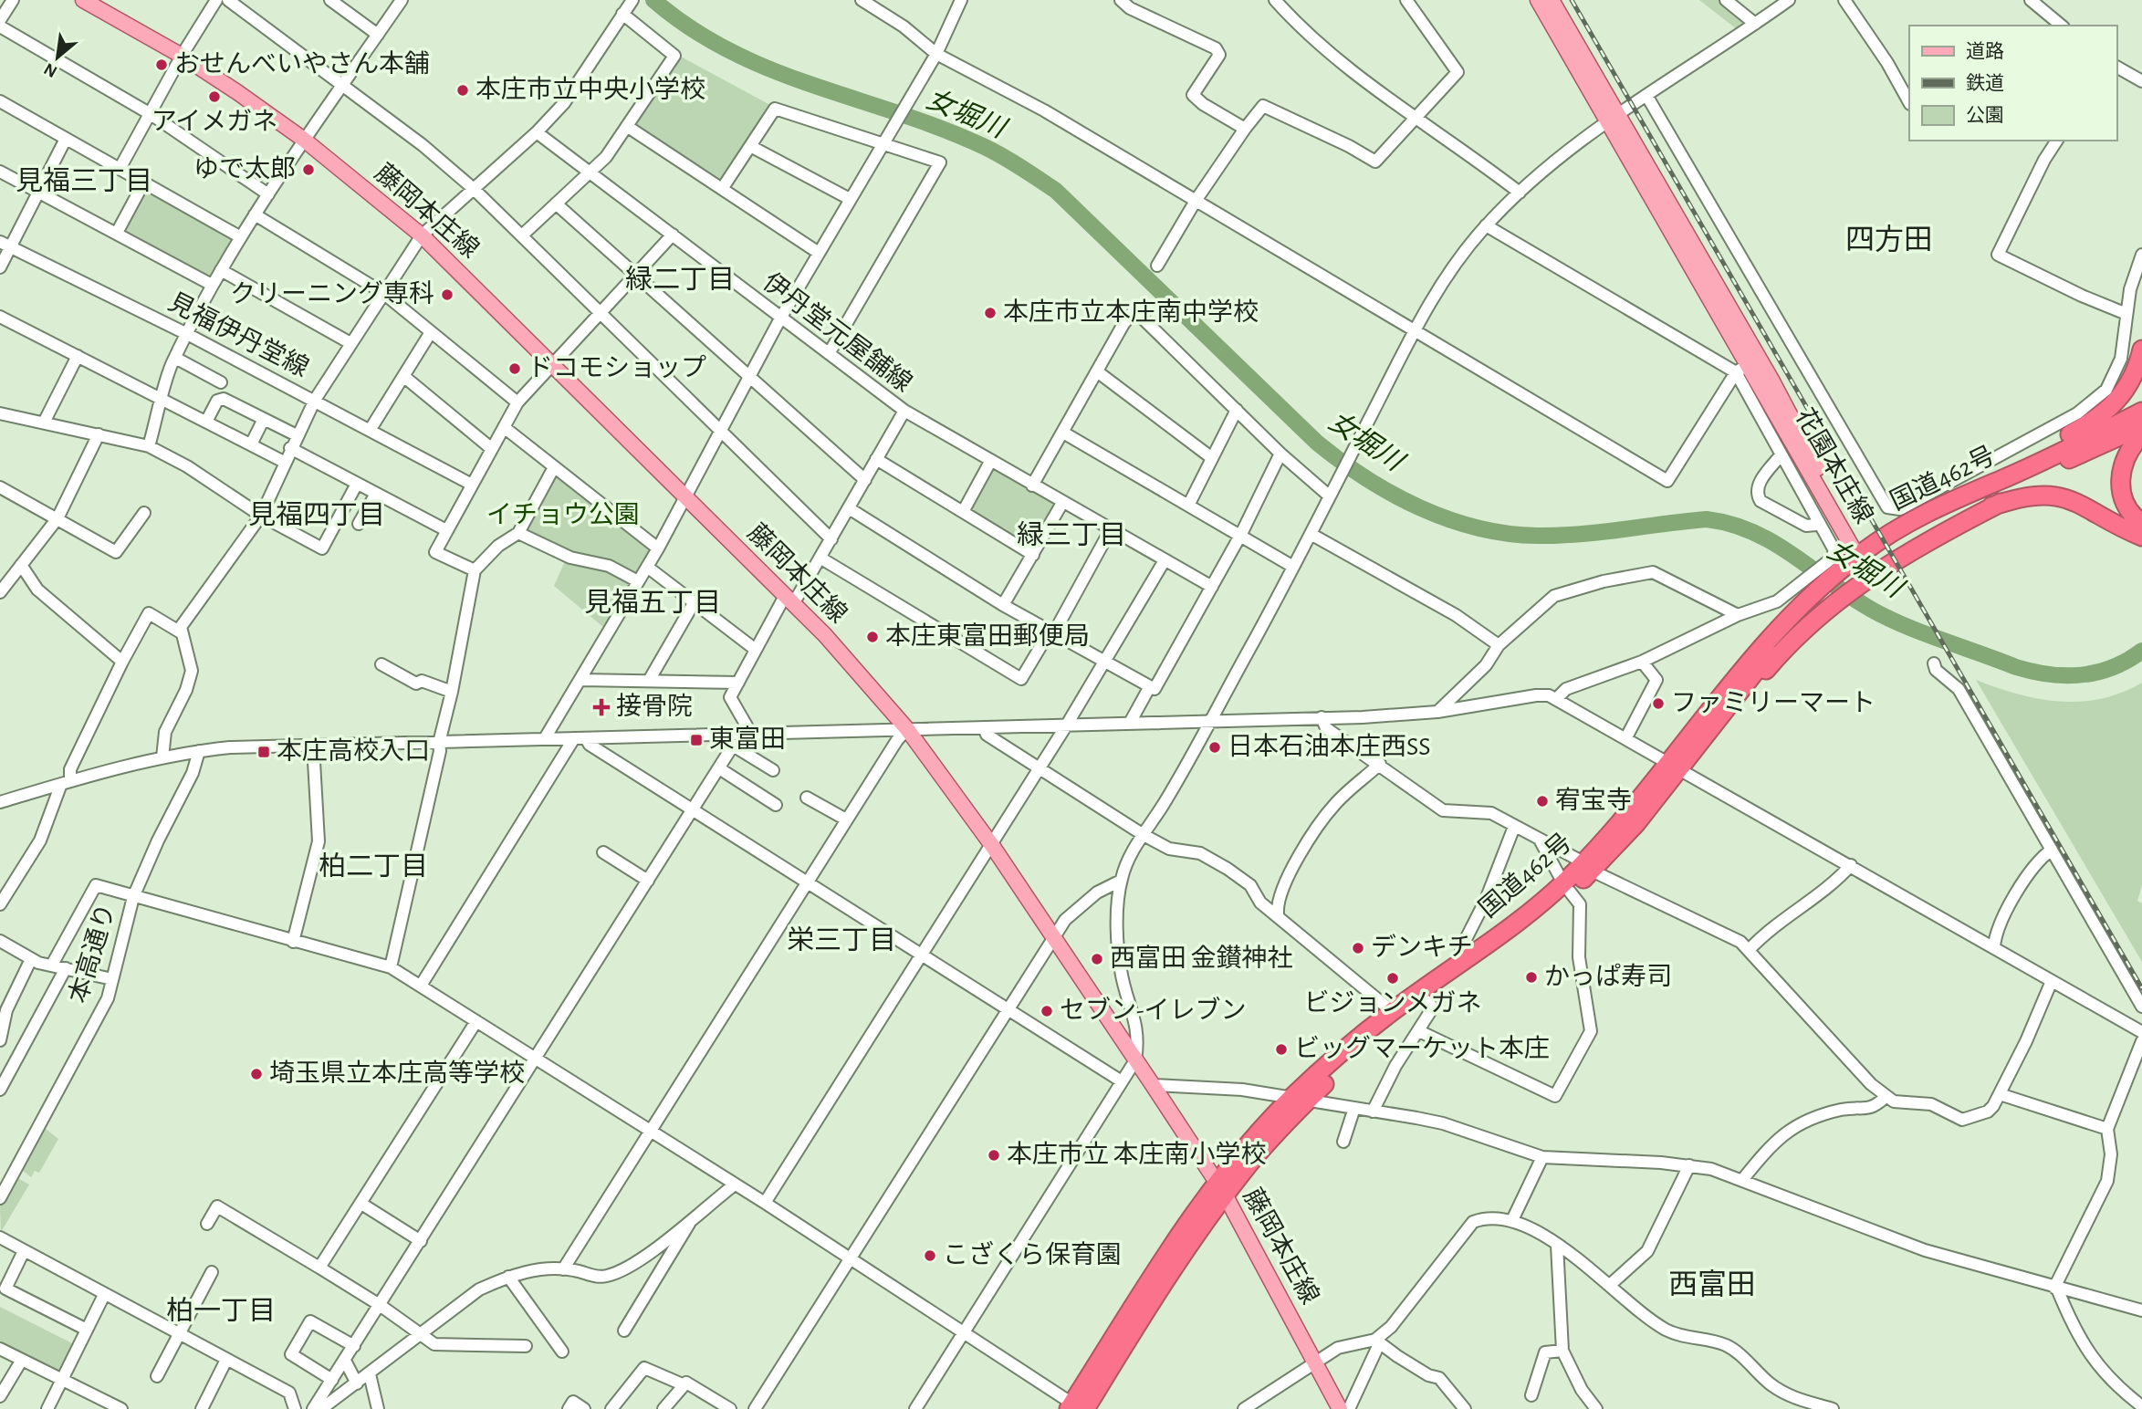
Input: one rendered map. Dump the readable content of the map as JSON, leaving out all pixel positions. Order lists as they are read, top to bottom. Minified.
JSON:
{"streets":{"highway":["国道462号"],"main road":["藤岡本庄線","花園本庄線"],"street":["伊丹堂元屋舗線","見福伊丹堂線","本高通り"]},"crossings":[["藤岡本庄線","伊丹堂元屋舗線"],["藤岡本庄線","見福伊丹堂線"],["藤岡本庄線","国道462号"],["花園本庄線","国道462号"]],"districts":["見福三丁目","四方田","緑二丁目","見福四丁目","緑三丁目","見福五丁目","柏二丁目","栄三丁目","西富田","柏一丁目"],"water":["女堀川"],"parks":["イチョウ公園"],"places":{"other":["おせんべいやさん本舗","本庄市立中央小学校","アイメガネ","ゆで太郎","クリーニング専科","本庄市立本庄南中学校","ドコモショップ","本庄東富田郵便局","ファミリーマート","日本石油本庄西SS","宥宝寺","デンキチ","西富田 金鑚神社","かっぱ寿司","ビジョンメガネ","セブン-イレブン","ビッグマーケット本庄","埼玉県立本庄高等学校","本庄市立 本庄南小学校","こざくら保育園"],"health":["接骨院"],"transit":["東富田","本庄高校入口"]},"legend":["道路","鉄道","公園"],"north":"bottom left"}
